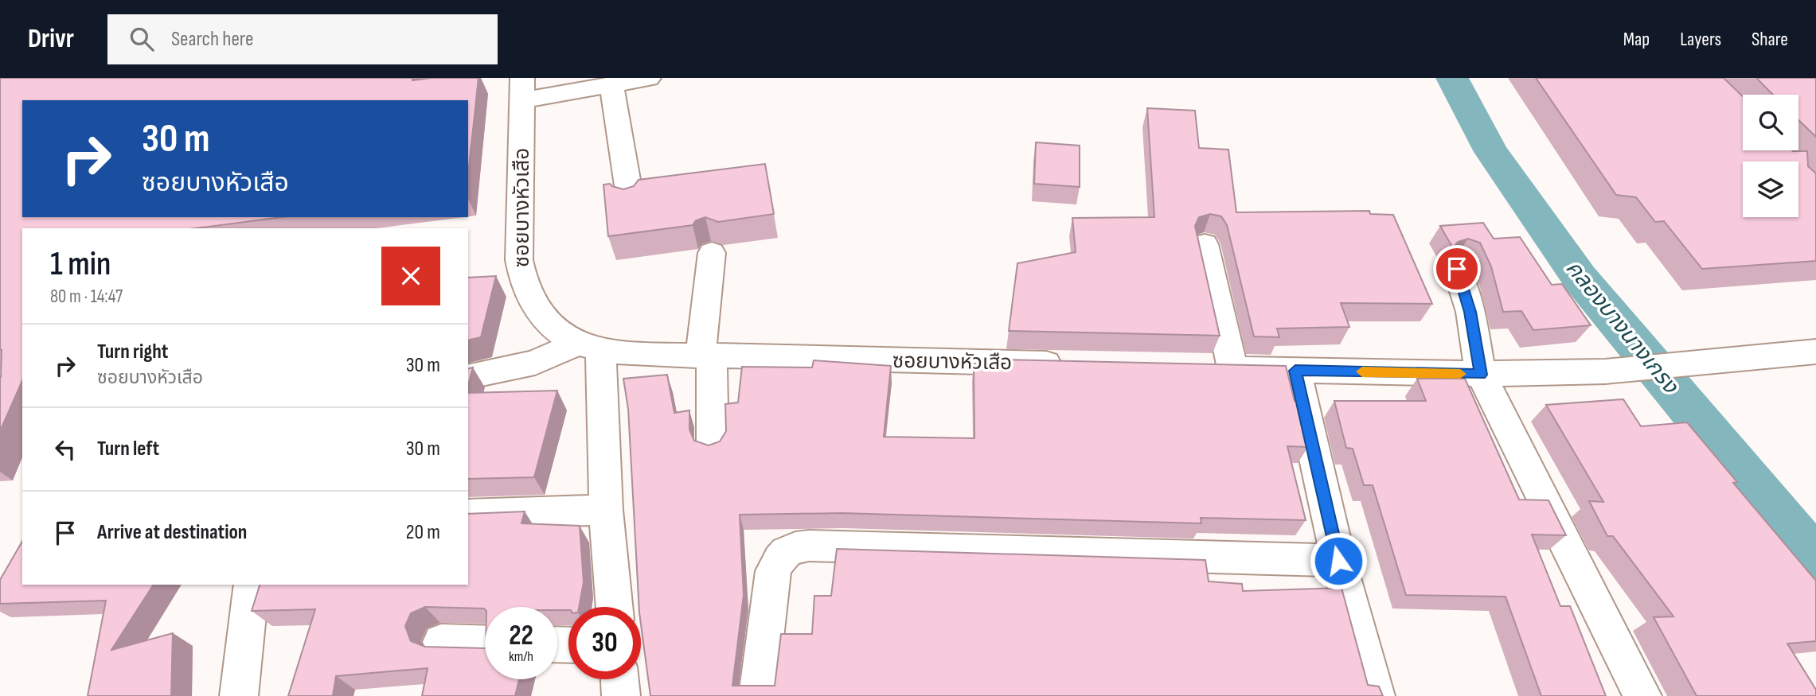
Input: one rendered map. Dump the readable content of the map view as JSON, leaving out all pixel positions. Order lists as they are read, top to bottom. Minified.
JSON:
{"streets":{"street":["ซอยบางหัวเสือ"]},"water":["คลองบางนางเกรง"],"page":{"header":"Drivr","search":"Search here","nav":["Map","Layers","Share"],"turn":["30 m","ซอยบางหัวเสือ"],"heading":["1 min","80 m · 14:47"],"list":[{"name":"Turn right","note":"ซอยบางหัวเสือ","value":"30 m"},{"name":"Turn left","value":"30 m"},{"name":"Arrive at destination","value":"20 m"}],"speed":"22 km/h","limit":"30"}}
